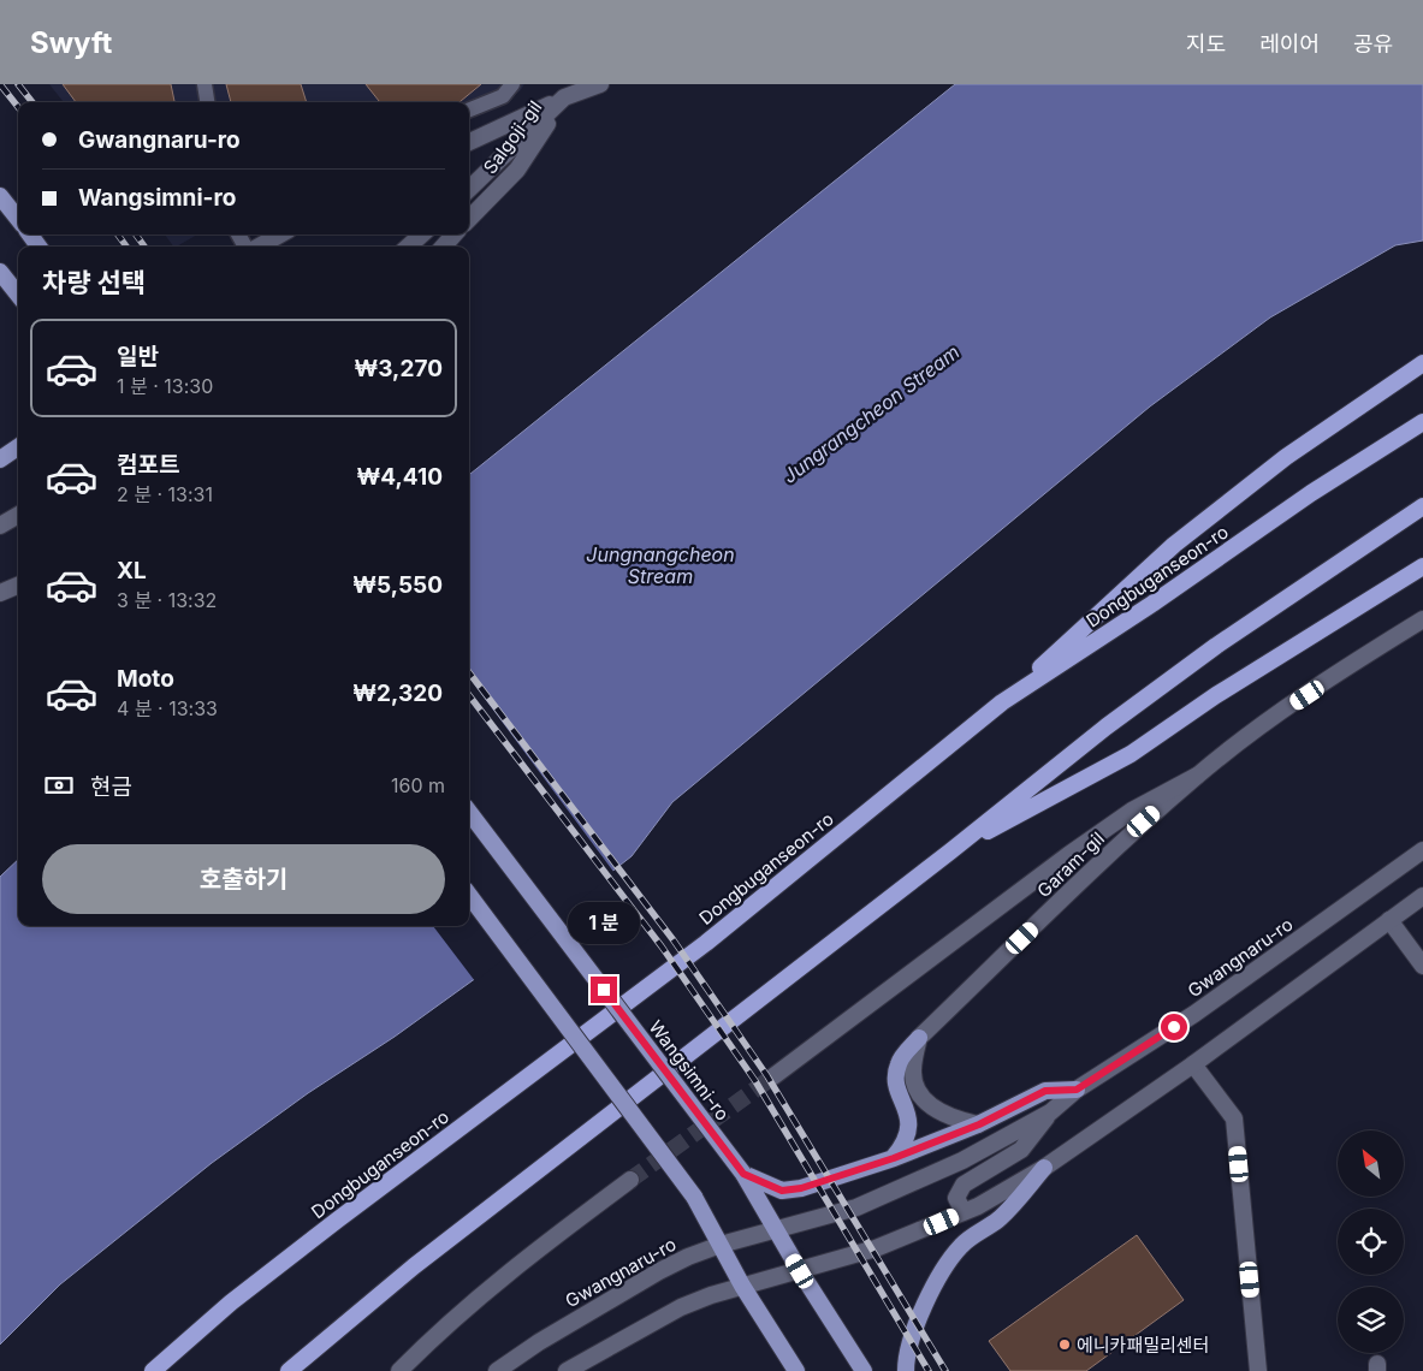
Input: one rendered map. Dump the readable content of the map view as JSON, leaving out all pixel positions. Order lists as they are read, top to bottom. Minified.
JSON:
{"streets":{"highway":["Dongbuganseon-ro"],"main road":["Salgoji-gil","Garam-gil","Gwangnaru-ro","Wangsimni-ro"]},"crossings":[["Gwangnaru-ro","Wangsimni-ro"]],"water":["Jungrangcheon Stream","Jungnangcheon Stream"],"places":["에니카패밀리센터"],"north":"top left","page":{"header":"Swyft","nav":["지도","레이어","공유"],"banner":["Gwangnaru-ro","Wangsimni-ro"],"heading":"차량 선택","list":[{"name":"일반","note":"1 분 · 13:30","value":"₩3,270"},{"name":"컴포트","note":"2 분 · 13:31","value":"₩4,410"},{"name":"XL","note":"3 분 · 13:32","value":"₩5,550"},{"name":"Moto","note":"4 분 · 13:33","value":"₩2,320"}],"pay":["현금","160 m"],"buttons":"호출하기","bubble":"1 분"}}
